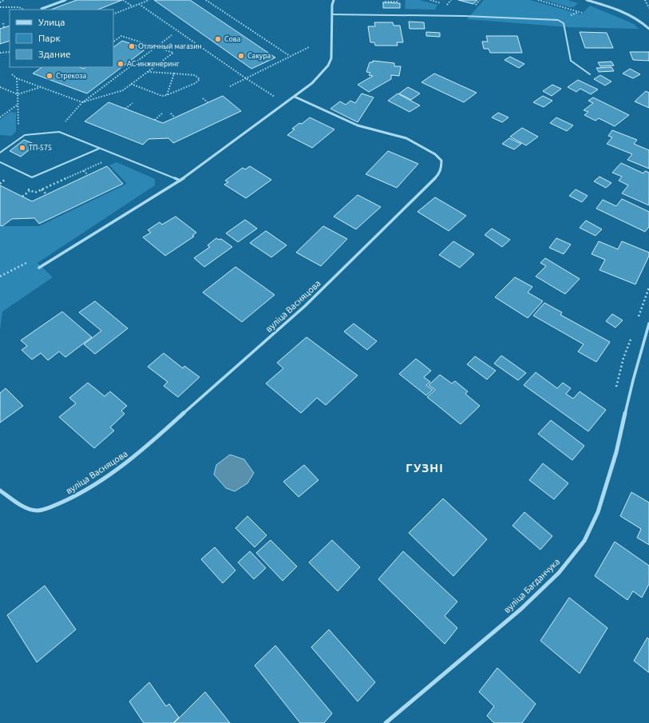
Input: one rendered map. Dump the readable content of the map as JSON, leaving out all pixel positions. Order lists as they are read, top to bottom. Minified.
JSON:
{"streets":{"street":["вуліца Васняцова","вуліца Багданчука"]},"districts":["ГУЗНІ"],"places":["Сова","Отличный магазин","Сакура","АС-инженеринг","Стрекоза","ТП-575"],"legend":["Улица","Парк","Здание"]}
